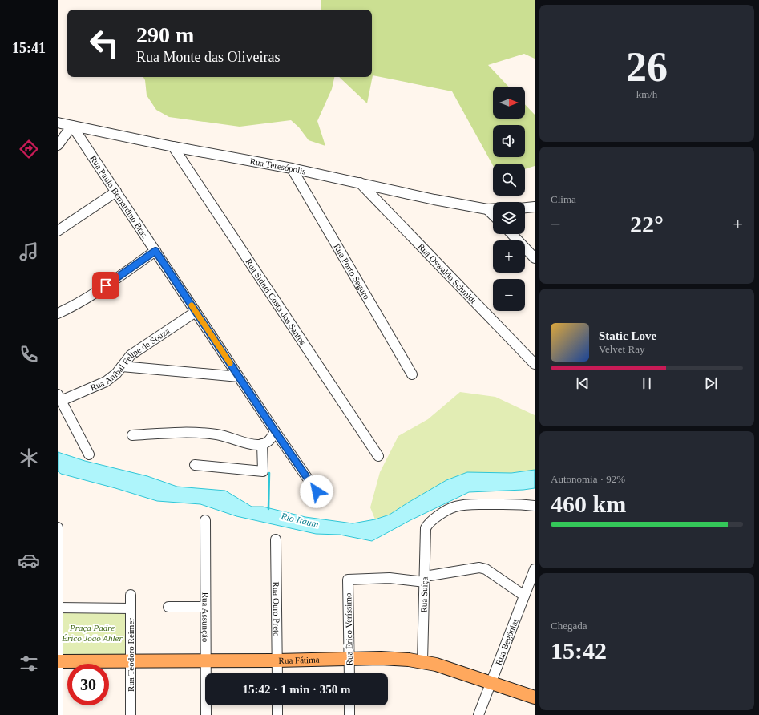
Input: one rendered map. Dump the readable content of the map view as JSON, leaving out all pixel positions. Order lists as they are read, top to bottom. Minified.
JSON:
{"streets":{"main road":["Rua Fátima"],"street":["Rua Teresópolis","Rua Paulo Bernardino Braz","Rua Porto Seguro","Rua Oswaldo Schmidt","Rua Sidnei Costa dos Santos","Rua Aníbal Felipe de Souza","Rua Suíça","Rua Ouro Preto","Rua Assunção","Rua Érico Veríssimo","Rua Begônias","Rua Teodoro Reimer"]},"crossings":[["Rua Teresópolis","Rua Paulo Bernardino Braz"],["Rua Teresópolis","Rua Porto Seguro"],["Rua Teresópolis","Rua Oswaldo Schmidt"],["Rua Teresópolis","Rua Sidnei Costa dos Santos"],["Rua Paulo Bernardino Braz","Rua Aníbal Felipe de Souza"],["Rua Suíça","Rua Érico Veríssimo"],["Rua Suíça","Rua Fátima"],["Rua Ouro Preto","Rua Fátima"],["Rua Assunção","Rua Fátima"],["Rua Érico Veríssimo","Rua Fátima"],["Rua Begônias","Rua Fátima"],["Rua Teodoro Reimer","Rua Fátima"]],"water":["Rio Itaum"],"parks":["Praça Padre Érico João Ahler"],"north":"right","page":{"tabs":"15:41","tile":[["26","km/h"],"Clima",["Autonomia · 92%","460 km"],["Chegada","15:42"]],"turn":["290 m","Rua Monte das Oliveiras"],"map_buttons":["+","−"],"heat":["−","22°","+"],"song":["Static Love","Velvet Ray"],"limit":"30","trip":"15:42 · 1 min · 350 m"}}
